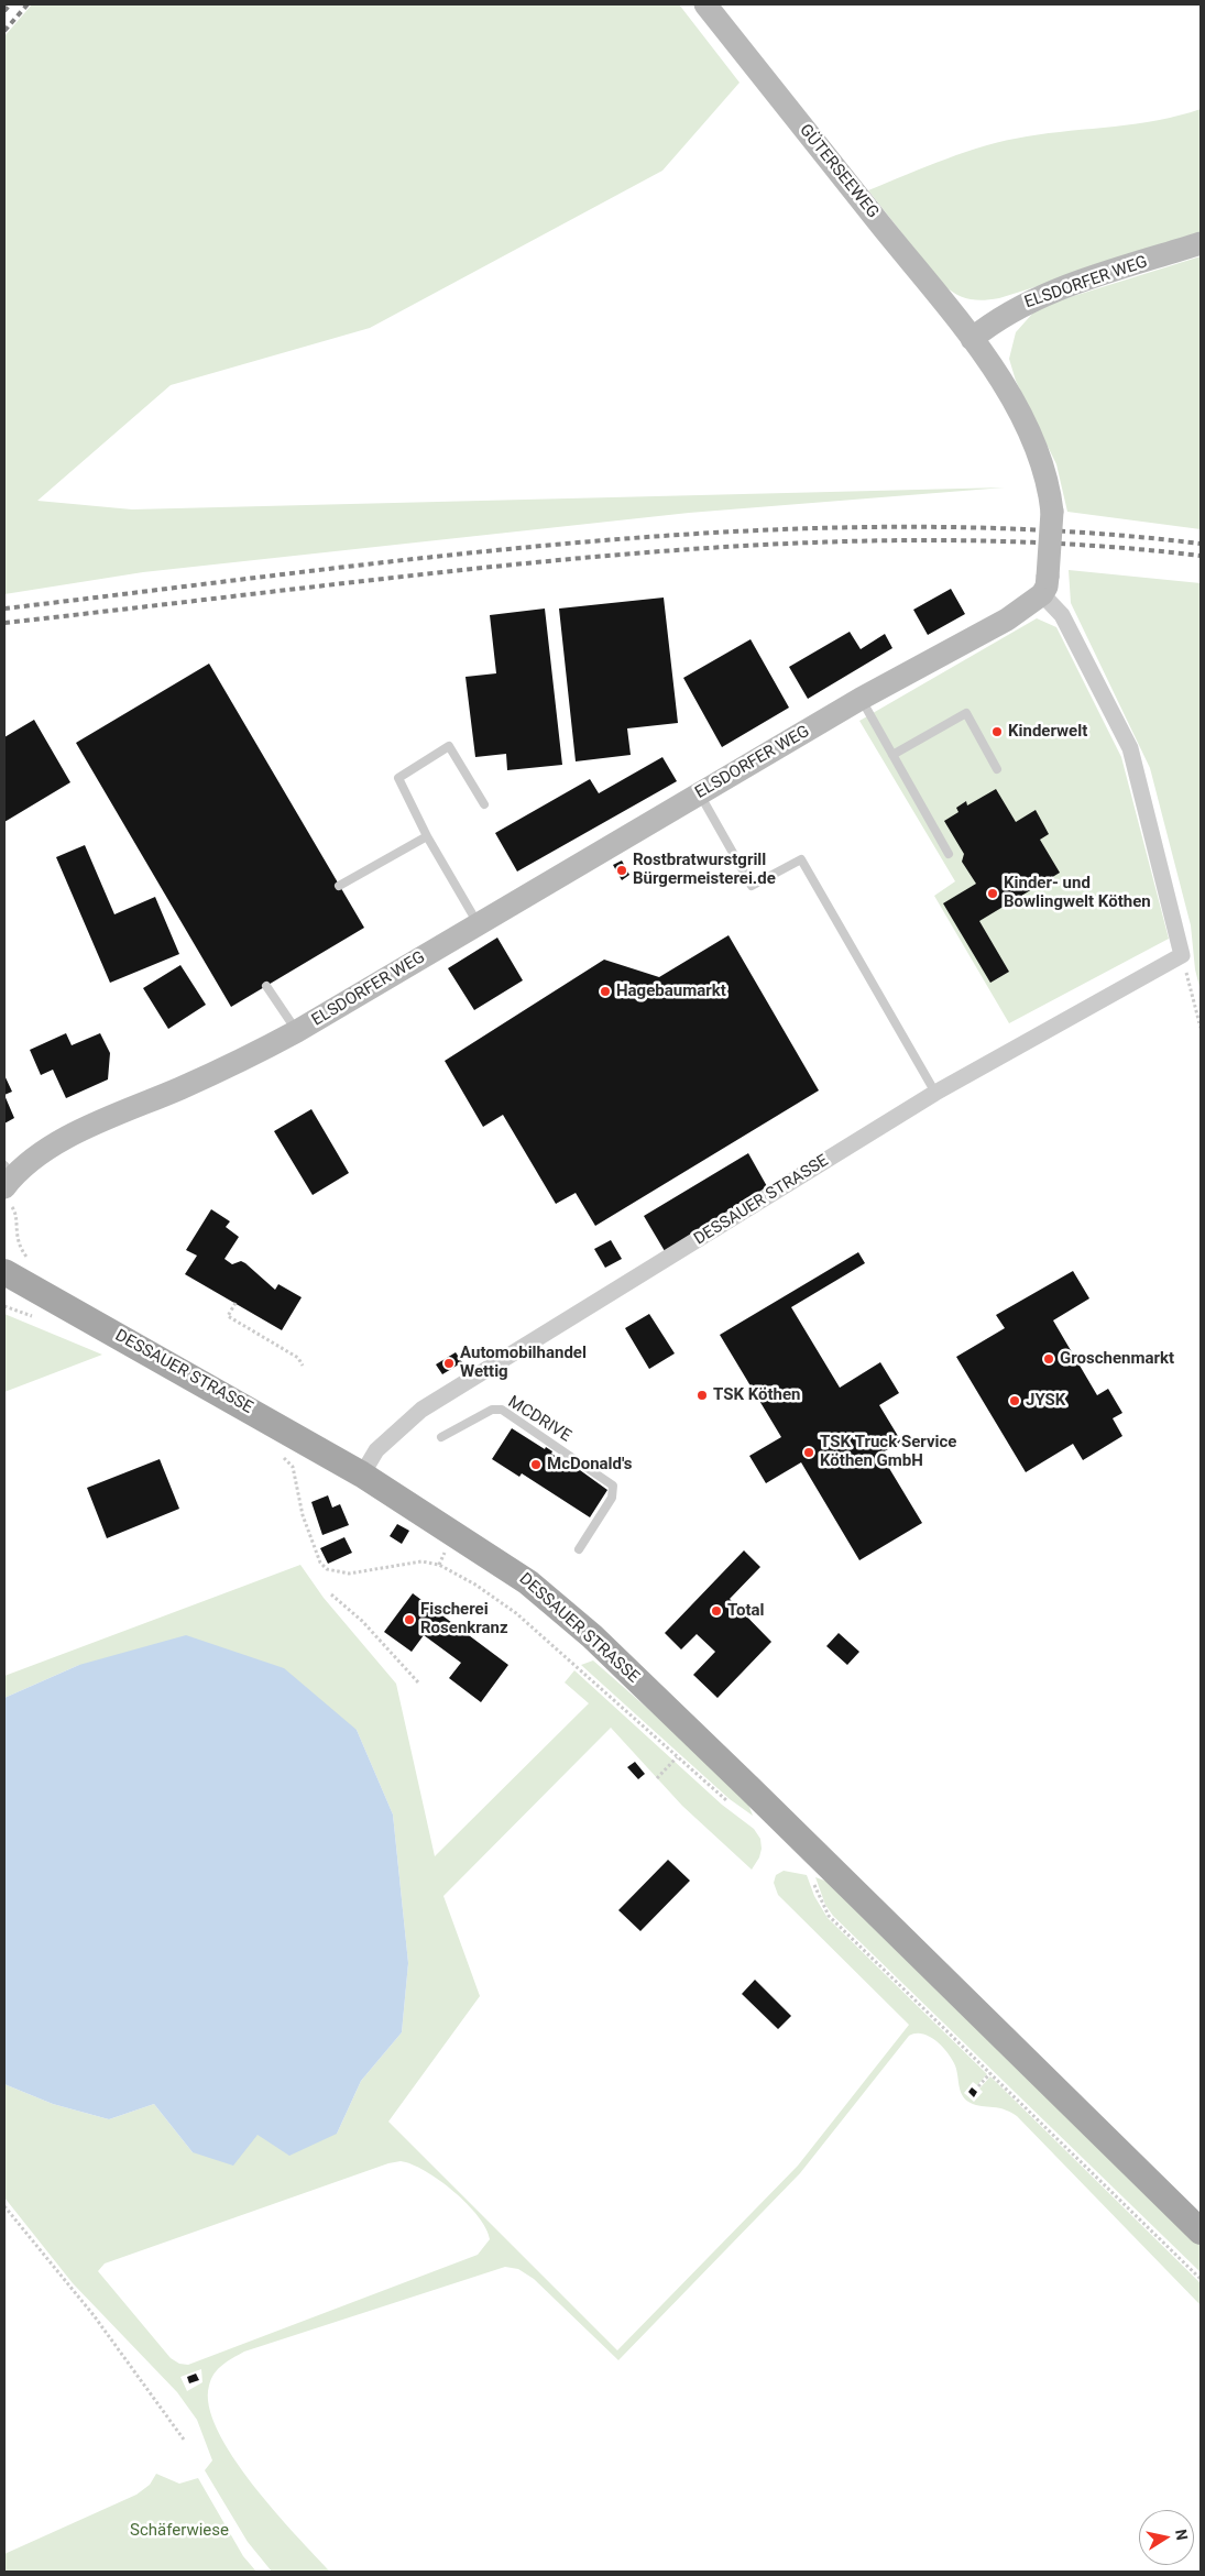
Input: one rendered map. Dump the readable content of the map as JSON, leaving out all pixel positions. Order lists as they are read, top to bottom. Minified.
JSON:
{"streets":{"main road":["DESSAUER STRASSE"],"street":["GÜTERSEEWEG","ELSDORFER WEG"],"lane":["MCDRIVE"]},"crossings":[["GÜTERSEEWEG","ELSDORFER WEG"]],"parks":["Schäferwiese"],"places":["Kinderwelt","Rostbratwurstgrill Bürgermeisterei.de","Kinder- und Bowlingwelt Köthen","Hagebaumarkt","Groschenmarkt","Automobilhandel Wettig","TSK Köthen","JYSK","TSK Truck Service Köthen GmbH","McDonald's","Total","Fischerei Rosenkranz"],"north":"right"}
